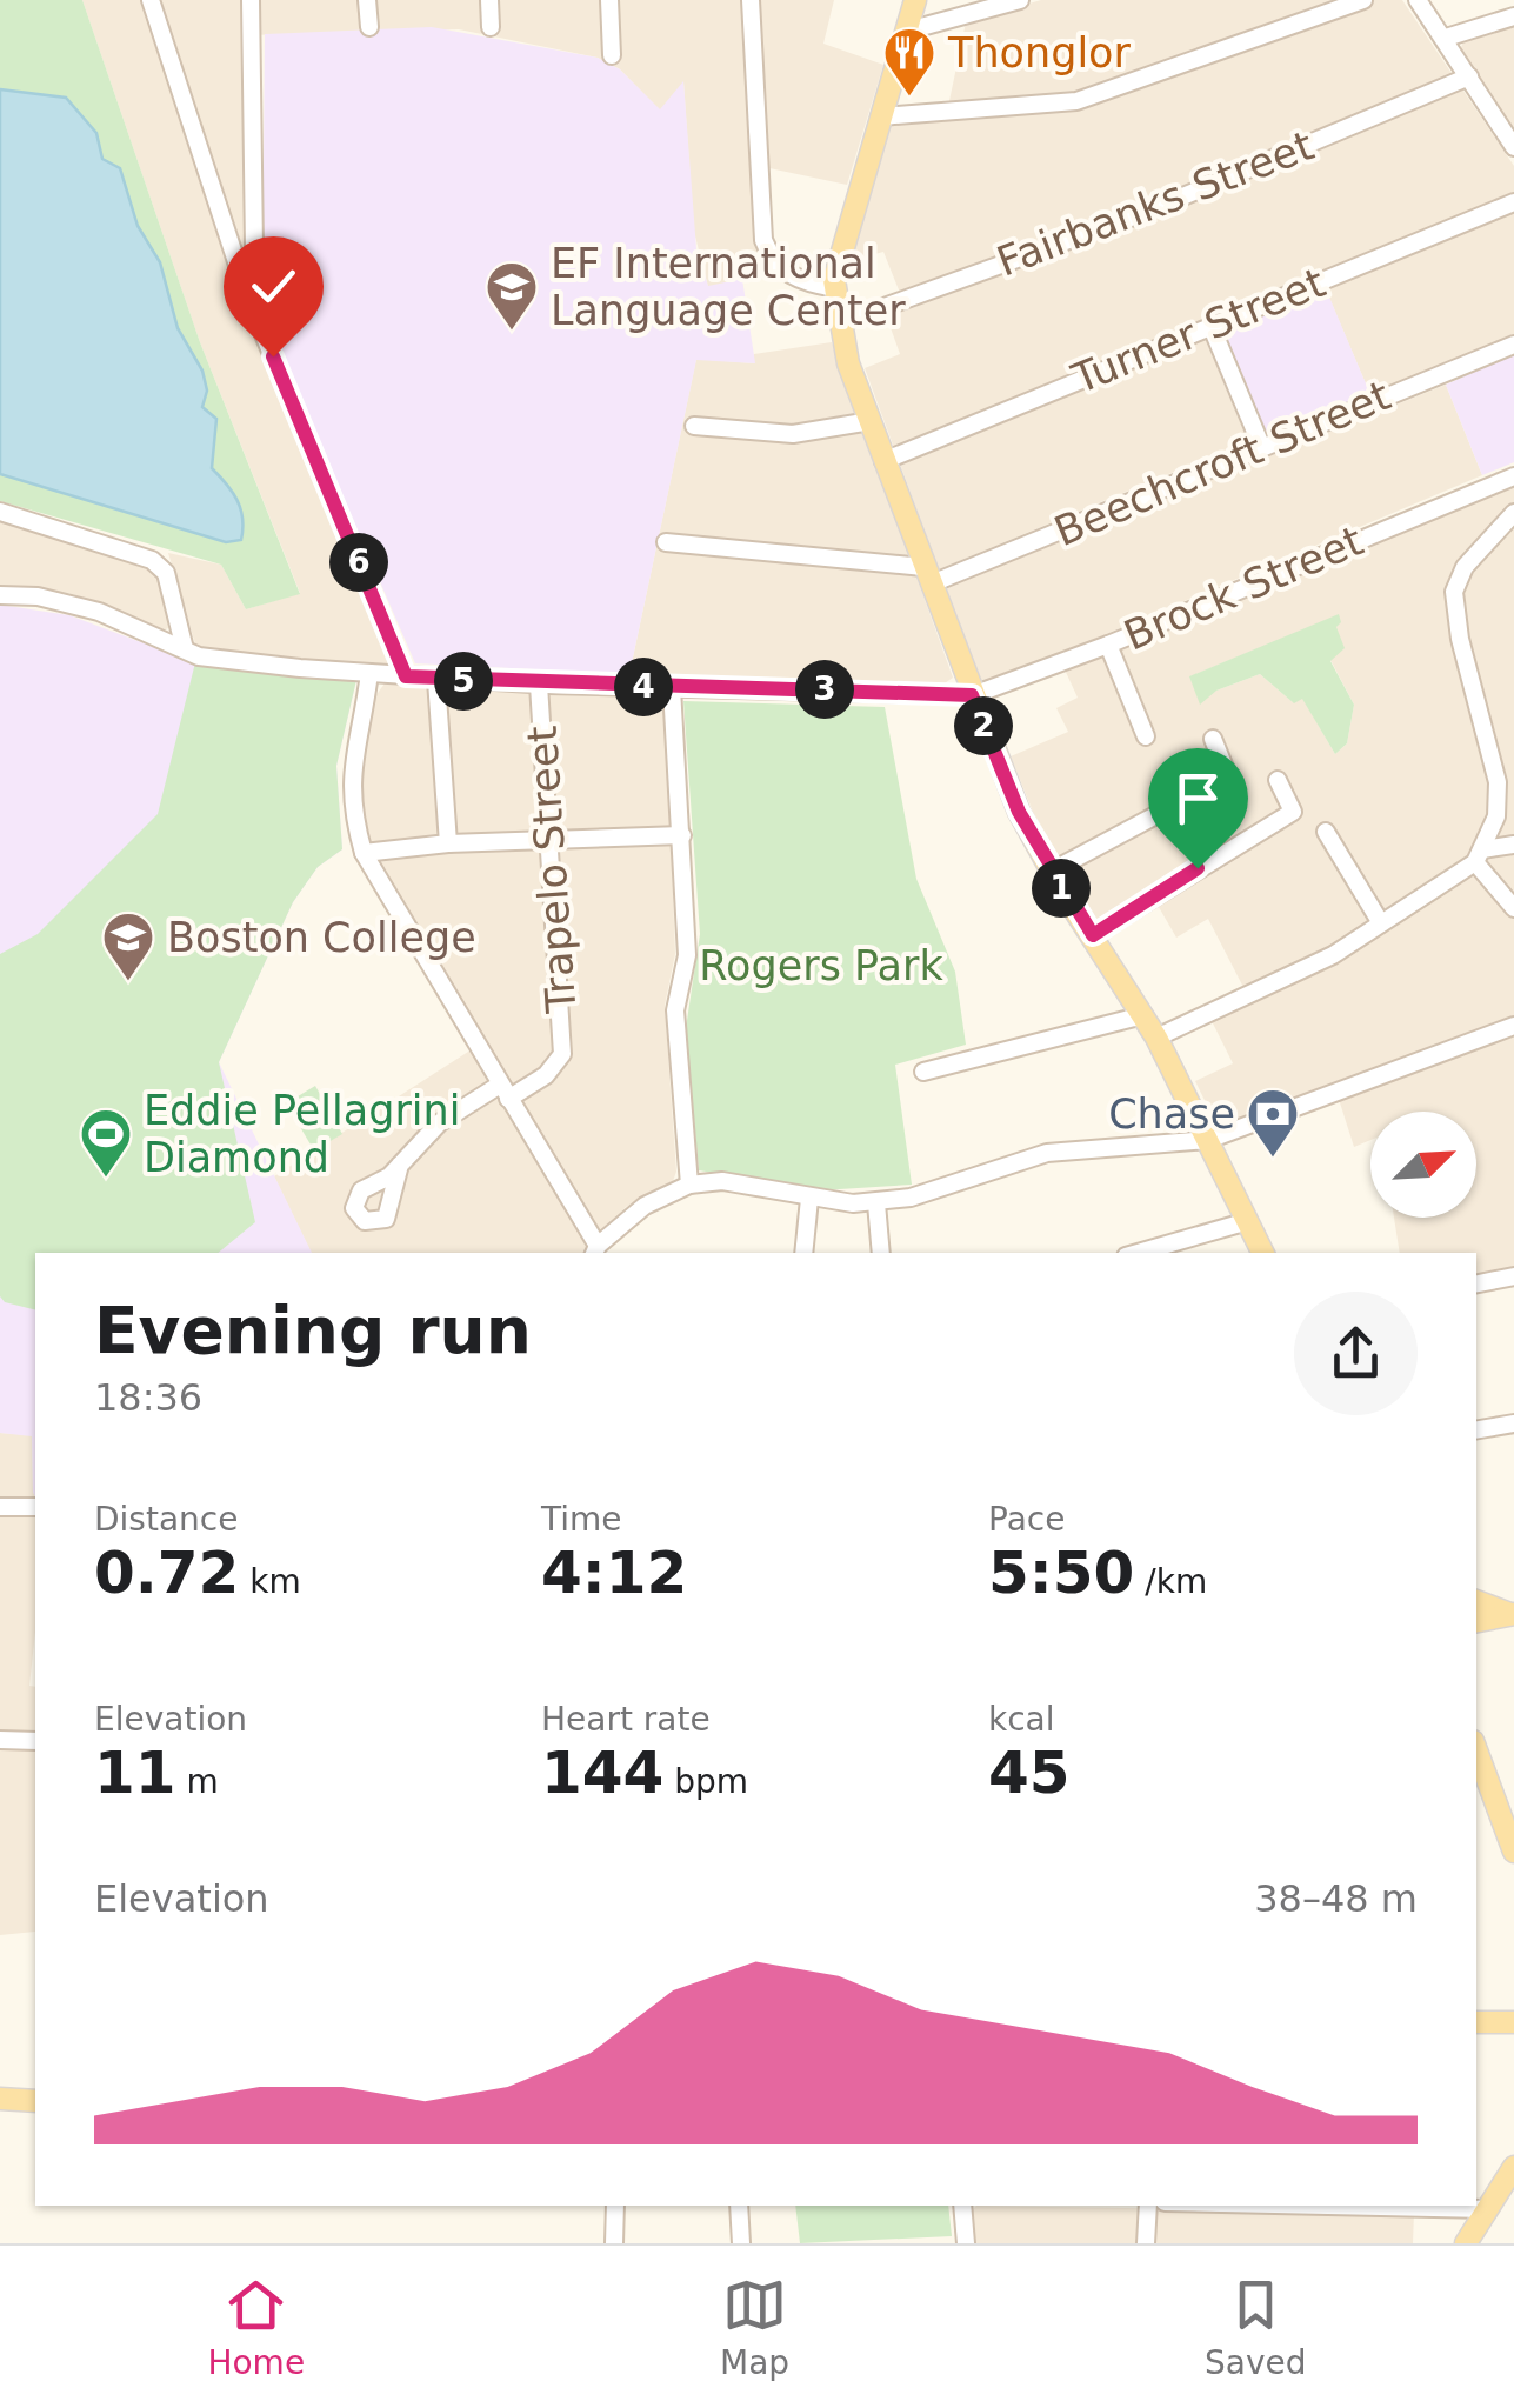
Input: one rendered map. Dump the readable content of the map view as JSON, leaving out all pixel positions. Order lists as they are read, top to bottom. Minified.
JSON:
{"streets":{"street":["Fairbanks Street","Turner Street","Beechcroft Street","Brock Street","Trapelo Street"]},"parks":["Rogers Park"],"places":{"restaurant":["Thonglor"],"school or university":["EF International Language Center","Boston College"],"bank":["Chase"],"sports":["Eddie Pellagrini Diamond"]},"north":"top right","page":{"pins":["6","5","4","3","2","1"],"heading":["Evening run","18:36"],"stats":[["Distance","0.72 km"],["Time","4:12"],["Pace","5:50 /km"],["Elevation","11 m"],["Heart rate","144 bpm"],["kcal","45"]],"chart":["Elevation","38–48 m"],"tabs":["Home","Map","Saved"]}}
